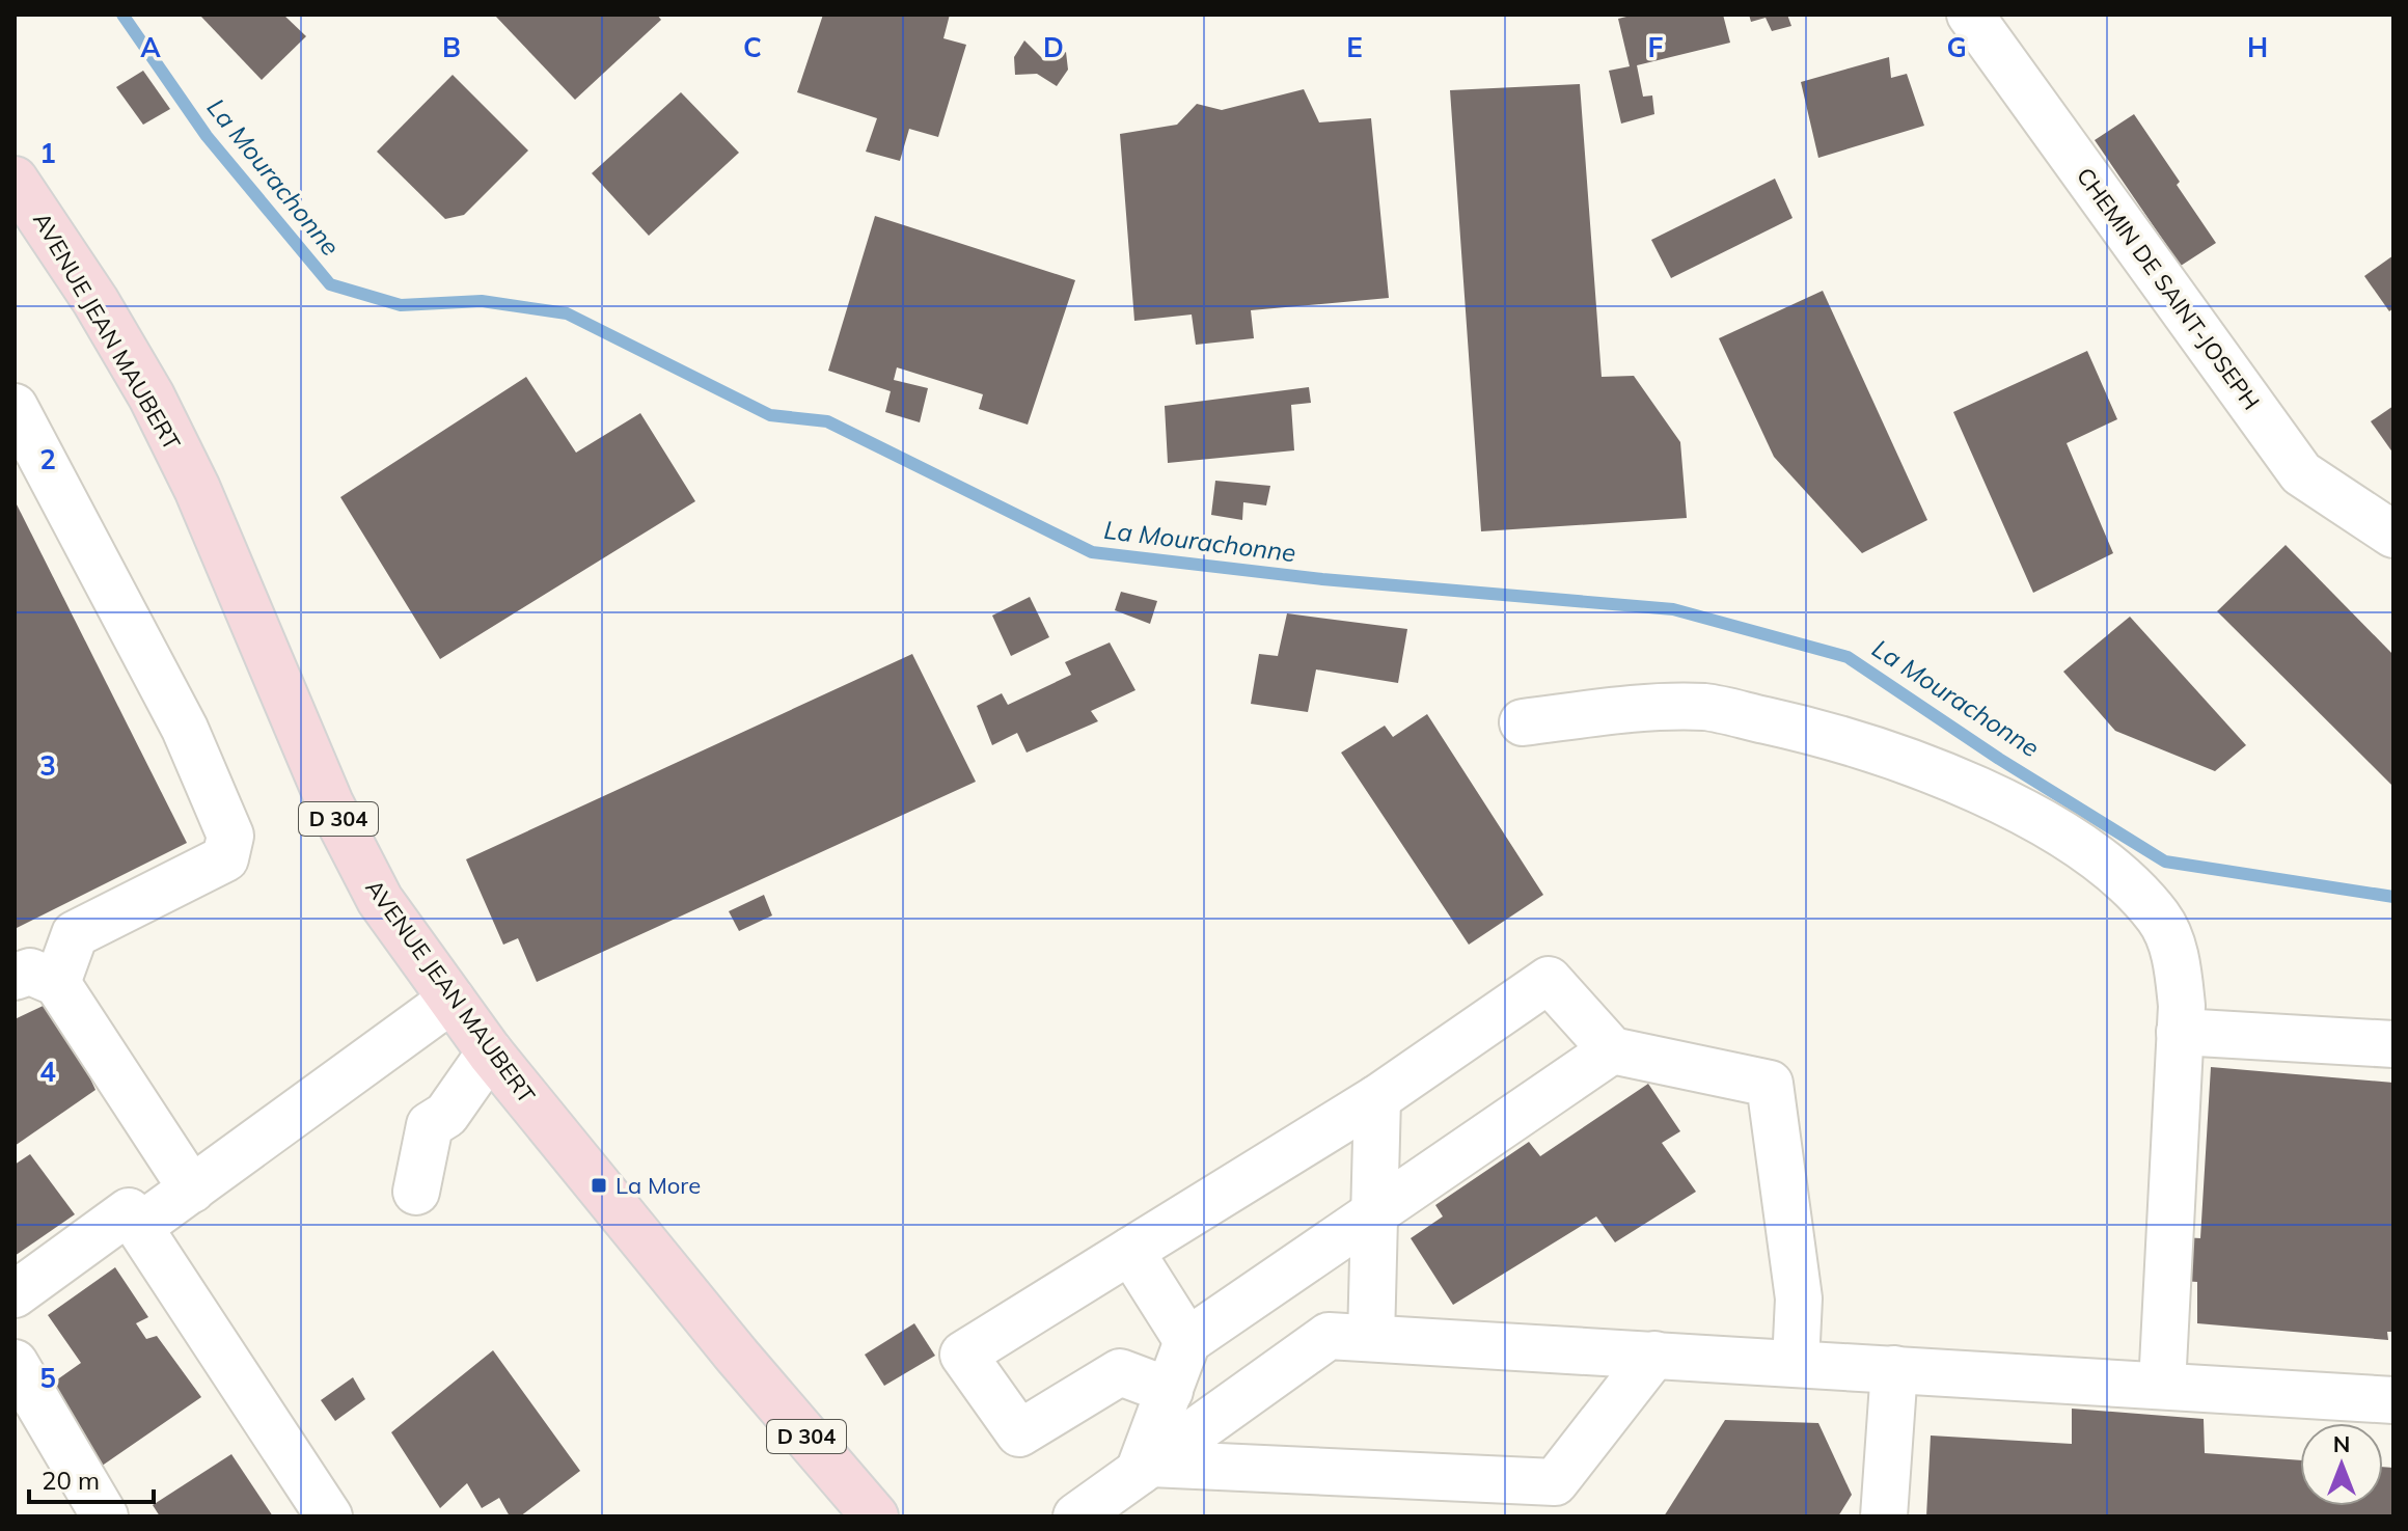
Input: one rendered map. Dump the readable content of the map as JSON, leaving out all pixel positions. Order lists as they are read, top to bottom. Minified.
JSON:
{"streets":{"main road":["AVENUE JEAN MAUBERT","D 304"],"street":["CHEMIN DE SAINT-JOSEPH"]},"water":["La Mourachonne"],"places":{"transit":["La More"]},"scale_bar":"20 m","north":"top","grid":{"columns":["A","B","C","D","E","F","G","H"],"rows":["1","2","3","4","5"]}}
